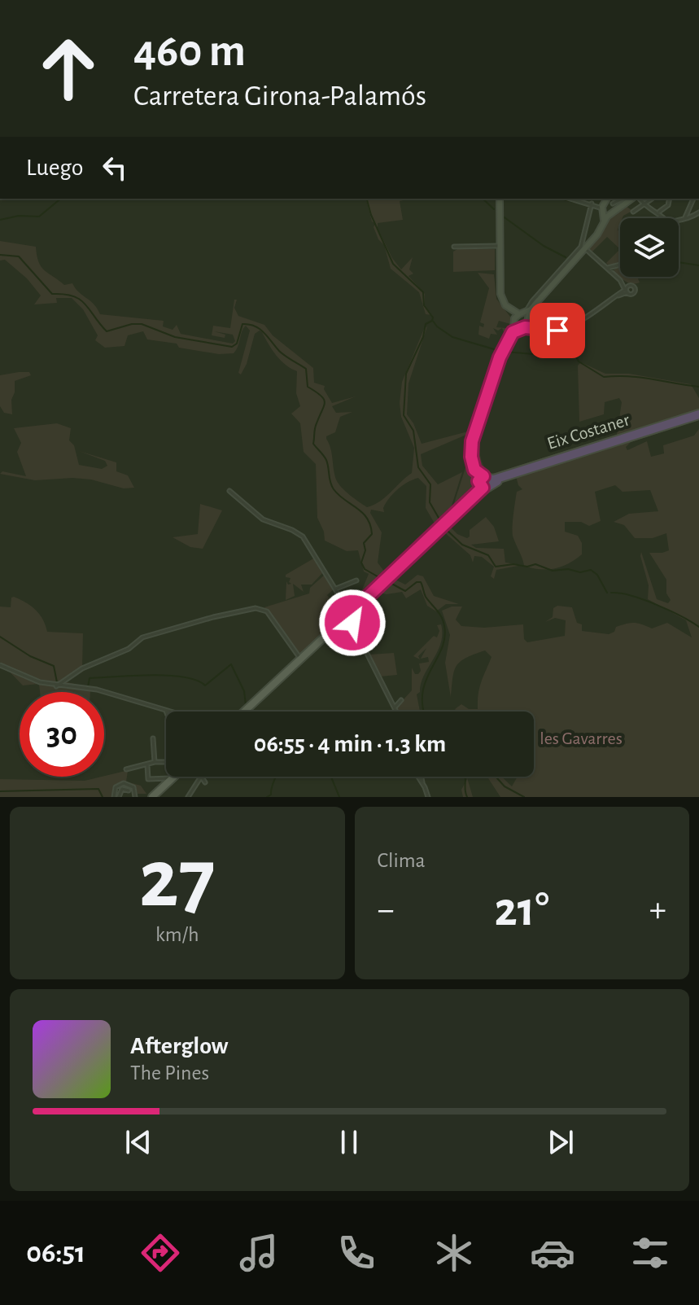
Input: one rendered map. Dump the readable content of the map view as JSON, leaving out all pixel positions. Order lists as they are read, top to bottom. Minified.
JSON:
{"streets":{"highway":["Eix Costaner"]},"parks":["les Gavarres"],"page":{"turn":["460 m","Carretera Girona-Palamós"],"then":"Luego","limit":"30","trip":"06:55 · 4 min · 1.3 km","tile":[["27","km/h"],"Clima"],"heat":["−","21°","+"],"song":["Afterglow","The Pines"],"tabs":"06:51"}}
